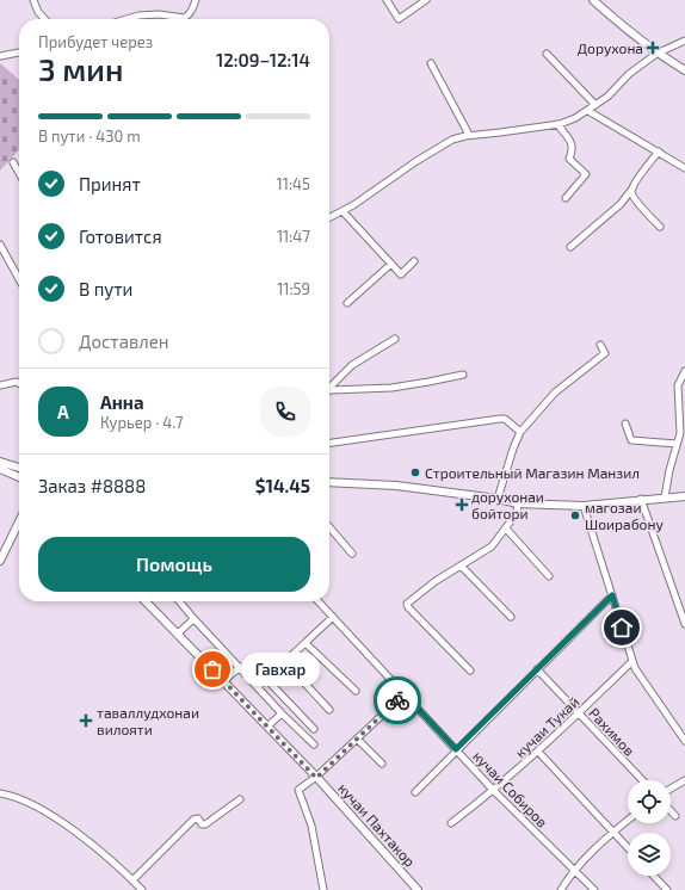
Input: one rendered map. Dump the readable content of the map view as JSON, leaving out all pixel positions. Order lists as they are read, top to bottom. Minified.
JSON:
{"streets":{"main road":["кучаи Пахтакор"],"street":["кучаи Тукай","Рахимов","кучаи Собиров"]},"crossings":[["кучаи Тукай","Рахимов"],["кучаи Тукай","кучаи Собиров"]],"places":{"health":["Дорухона","дорухонаи бойтори","таваллудхонаи вилояти"],"other":["Строительный Магазин Манзил","магозаи Шоирабону","Гавхар"]},"page":{"heading":["3 мин","Прибудет через","12:09–12:14"],"panel":["Анна","Курьер · 4.7","Заказ #8888","$14.45"],"bar":"В пути · 430 m","list":[["Принят","11:45"],["Готовится","11:47"],["В пути","11:59"],"Доставлен"],"round":"А","buttons":"Помощь","bubble":"Гавхар"}}
